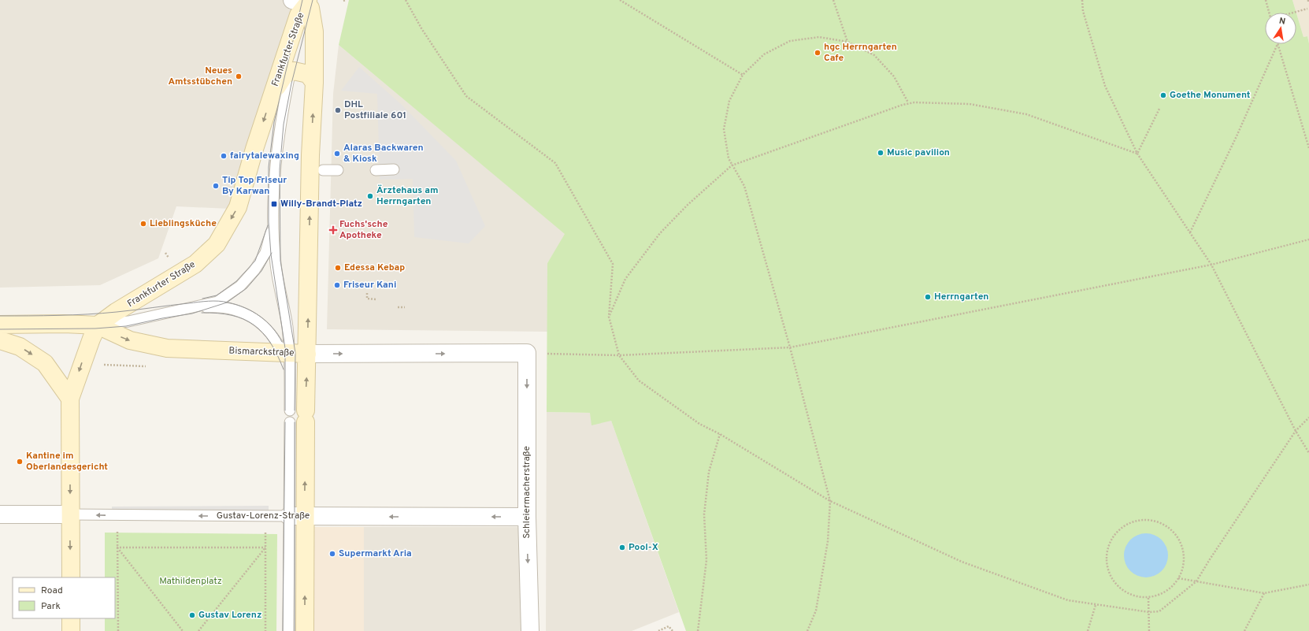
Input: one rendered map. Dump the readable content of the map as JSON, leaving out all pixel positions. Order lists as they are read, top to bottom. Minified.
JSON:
{"streets":{"main road":["Frankfurter Straße","Bismarckstraße"],"street":["Schleiermacherstraße","Gustav-Lorenz-Straße"]},"crossings":[["Frankfurter Straße","Bismarckstraße"],["Bismarckstraße","Schleiermacherstraße"],["Schleiermacherstraße","Gustav-Lorenz-Straße"]],"one_way":["Bismarckstraße","Schleiermacherstraße","Gustav-Lorenz-Straße"],"parks":["Mathildenplatz"],"places":{"other":["hgc Herrngarten Cafe","Neues Amtsstübchen","Goethe Monument","DHL Postfiliale 601","Music pavilion","Alaras Backwaren & Kiosk","fairytalewaxing","Tip Top Friseur By Karwan","Ärztehaus am Herrngarten","Lieblingsküche","Edessa Kebap","Friseur Kani","Herrngarten","Kantine im Oberlandesgericht","Pool-X","Supermarkt Aria","Gustav Lorenz"],"transit":["Willy-Brandt-Platz"],"health":["Fuchs'sche Apotheke"]},"legend":["Road","Park"],"north":"top"}
